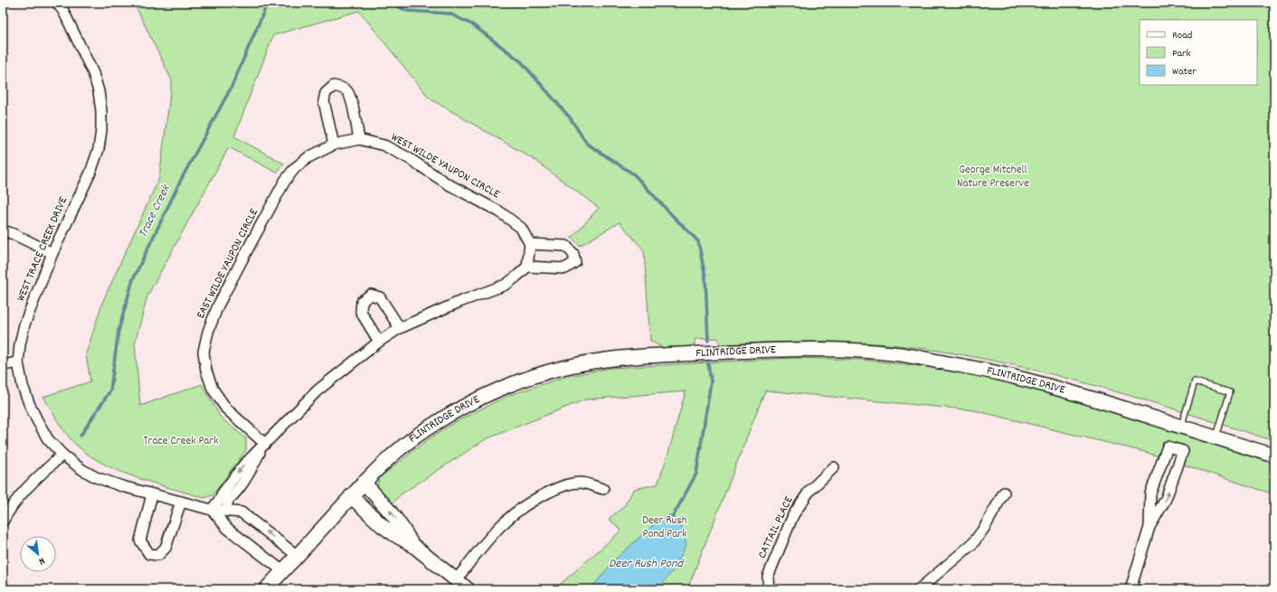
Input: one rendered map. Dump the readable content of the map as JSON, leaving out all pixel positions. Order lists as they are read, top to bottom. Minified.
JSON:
{"streets":{"street":["WEST WILDE YAUPON CIRCLE","WEST TRACE CREEK DRIVE","EAST WILDE YAUPON CIRCLE","FLINTRIDGE DRIVE","CATTAIL PLACE"]},"crossings":[["WEST WILDE YAUPON CIRCLE","EAST WILDE YAUPON CIRCLE"],["WEST TRACE CREEK DRIVE","FLINTRIDGE DRIVE"]],"water":["Trace Creek","Deer Rush Pond"],"parks":["George Mitchell Nature Preserve","Trace Creek Park","Deer Rush Pond Park"],"legend":["Road","Park","Water"],"north":"bottom right"}
